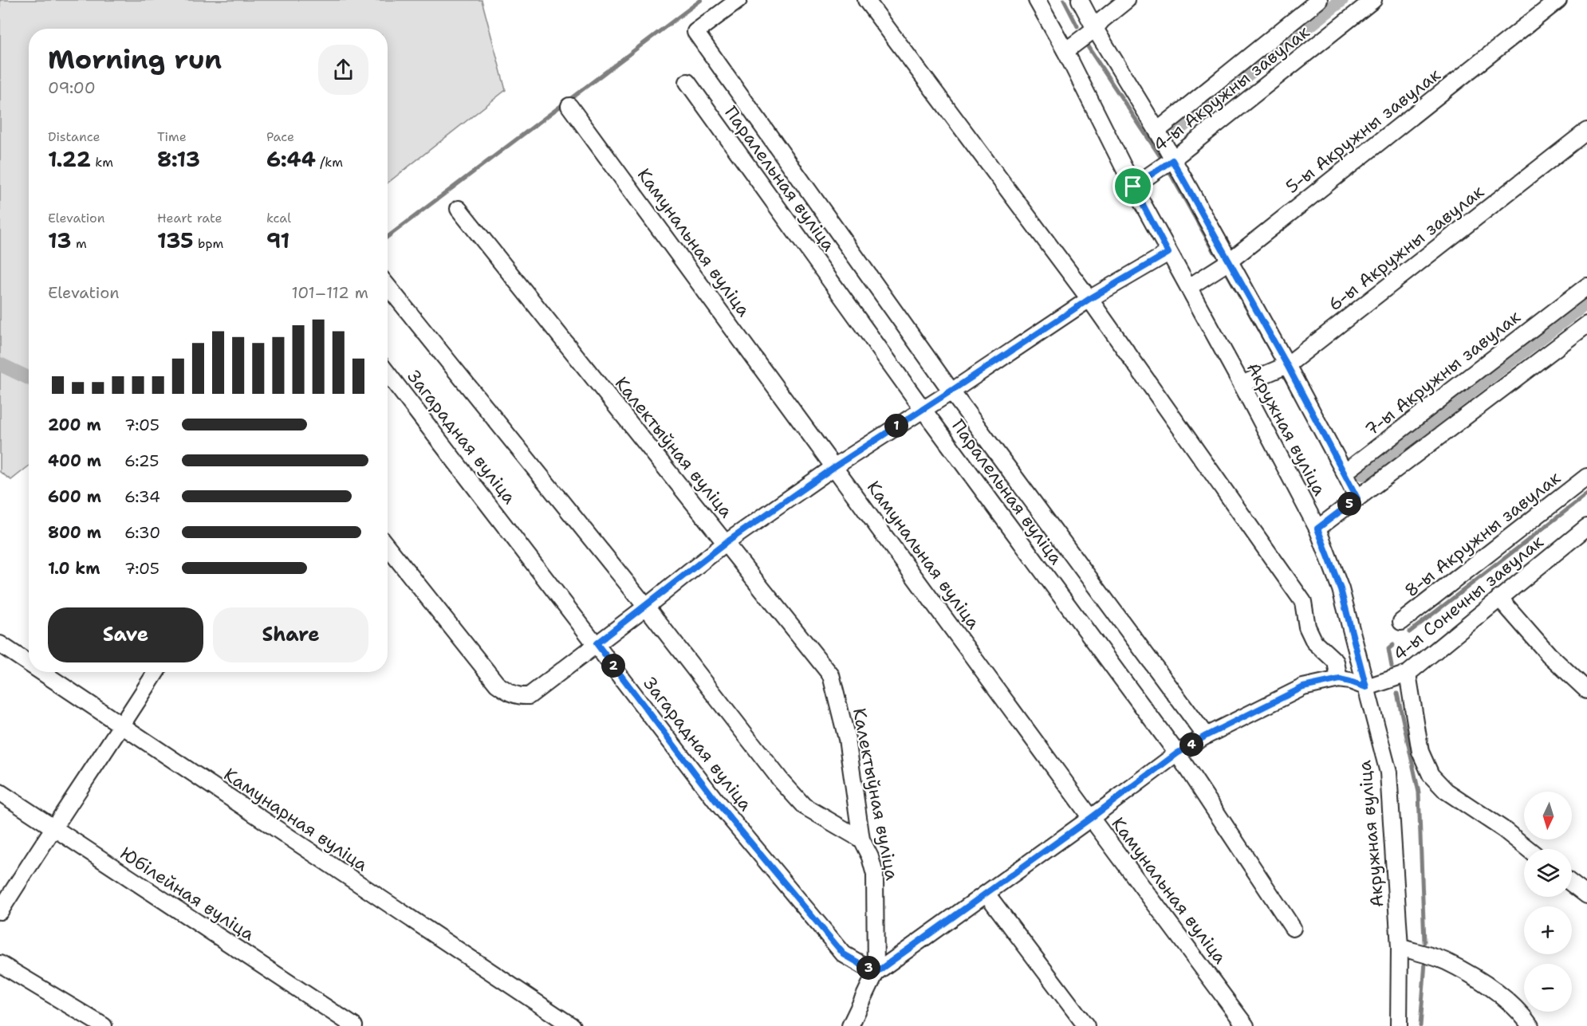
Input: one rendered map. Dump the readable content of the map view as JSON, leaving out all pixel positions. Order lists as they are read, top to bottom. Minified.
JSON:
{"streets":{"street":["4-ы Акружны завулак","5-ы Акружны завулак","Паралельная вуліца","Камунальная вуліца","6-ы Акружны завулак","7-ы Акружны завулак","Акружная вуліца","Загарадная вуліца","Калектыўная вуліца","8-ы Акружны завулак","4-ы Сонечны завулак","Камунарная вуліца","Юбілейная вуліца"]},"crossings":[["4-ы Акружны завулак","Акружная вуліца"],["5-ы Акружны завулак","Акружная вуліца"],["6-ы Акружны завулак","Акружная вуліца"],["Акружная вуліца","4-ы Сонечны завулак"],["Загарадная вуліца","Калектыўная вуліца"]],"north":"bottom","page":{"heading":["Morning run","09:00"],"stats":[["Distance","1.22 km"],["Time","8:13"],["Pace","6:44 /km"],["Elevation","13 m"],["Heart rate","135 bpm"],["kcal","91"]],"chart":["Elevation","101–112 m"],"list":[{"name":"200 m","note":"7:05"},{"name":"400 m","note":"6:25"},{"name":"600 m","note":"6:34"},{"name":"800 m","note":"6:30"},{"name":"1.0 km","note":"7:05"}],"pins":["1","5","2","4","3"],"buttons":["Save","Share"],"map_buttons":["+","−"]}}
